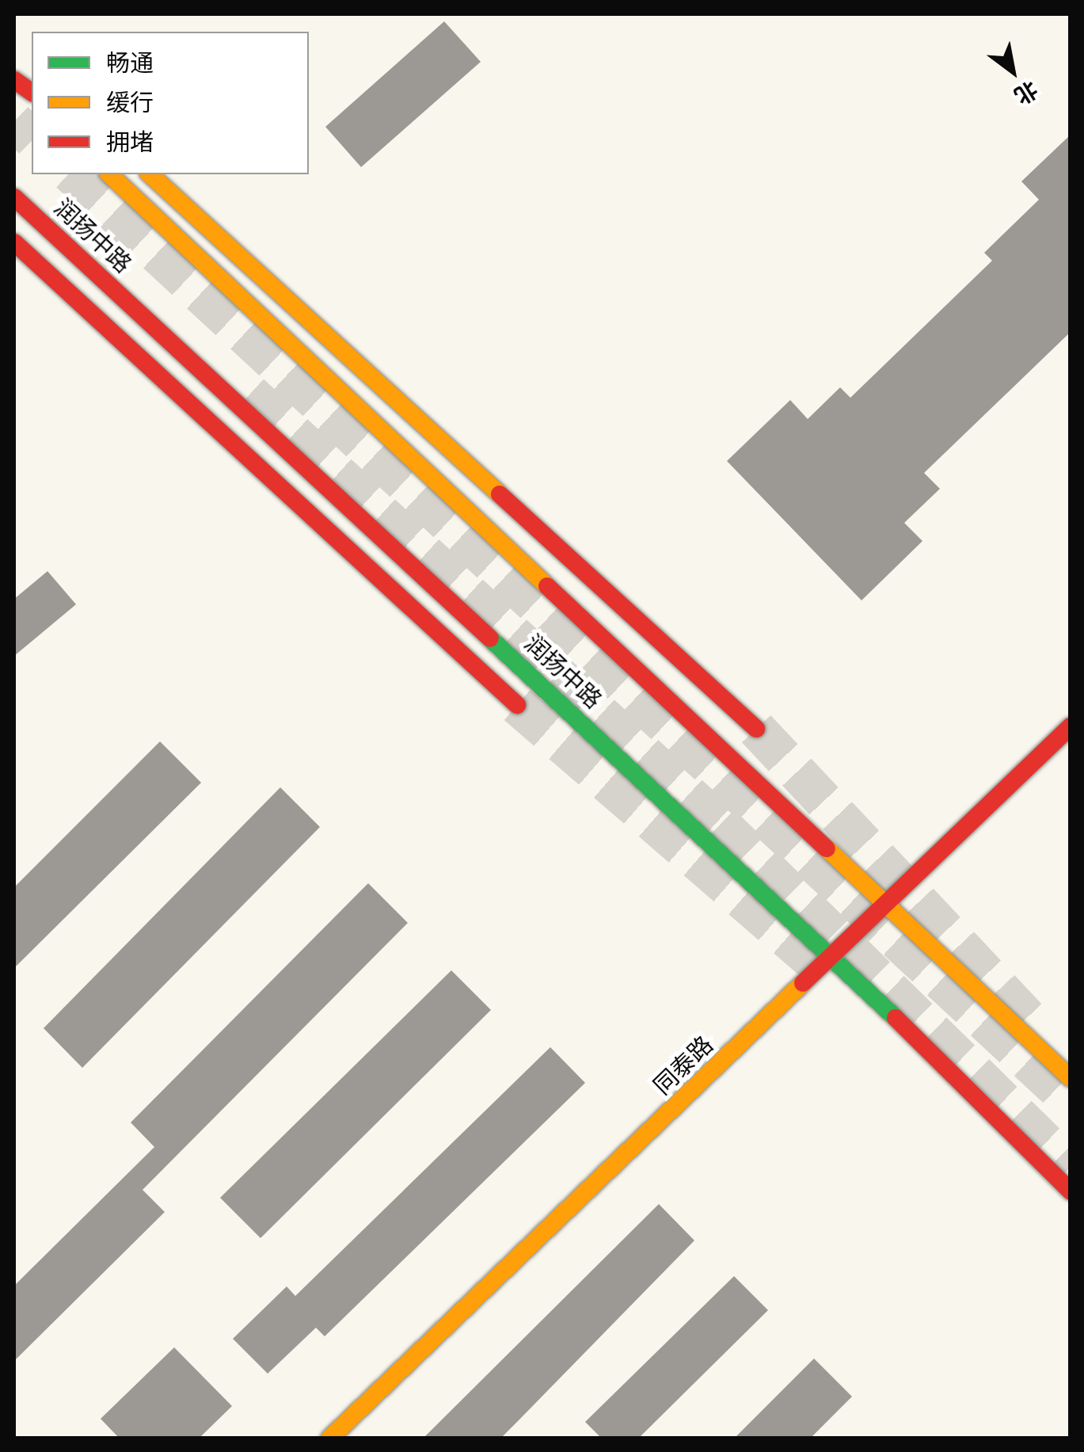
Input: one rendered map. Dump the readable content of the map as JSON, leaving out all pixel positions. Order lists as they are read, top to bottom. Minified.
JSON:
{"streets":{"main road":["润扬中路","同泰路"]},"crossings":[["润扬中路","同泰路"]],"legend":["畅通","缓行","拥堵"],"north":"bottom right"}
